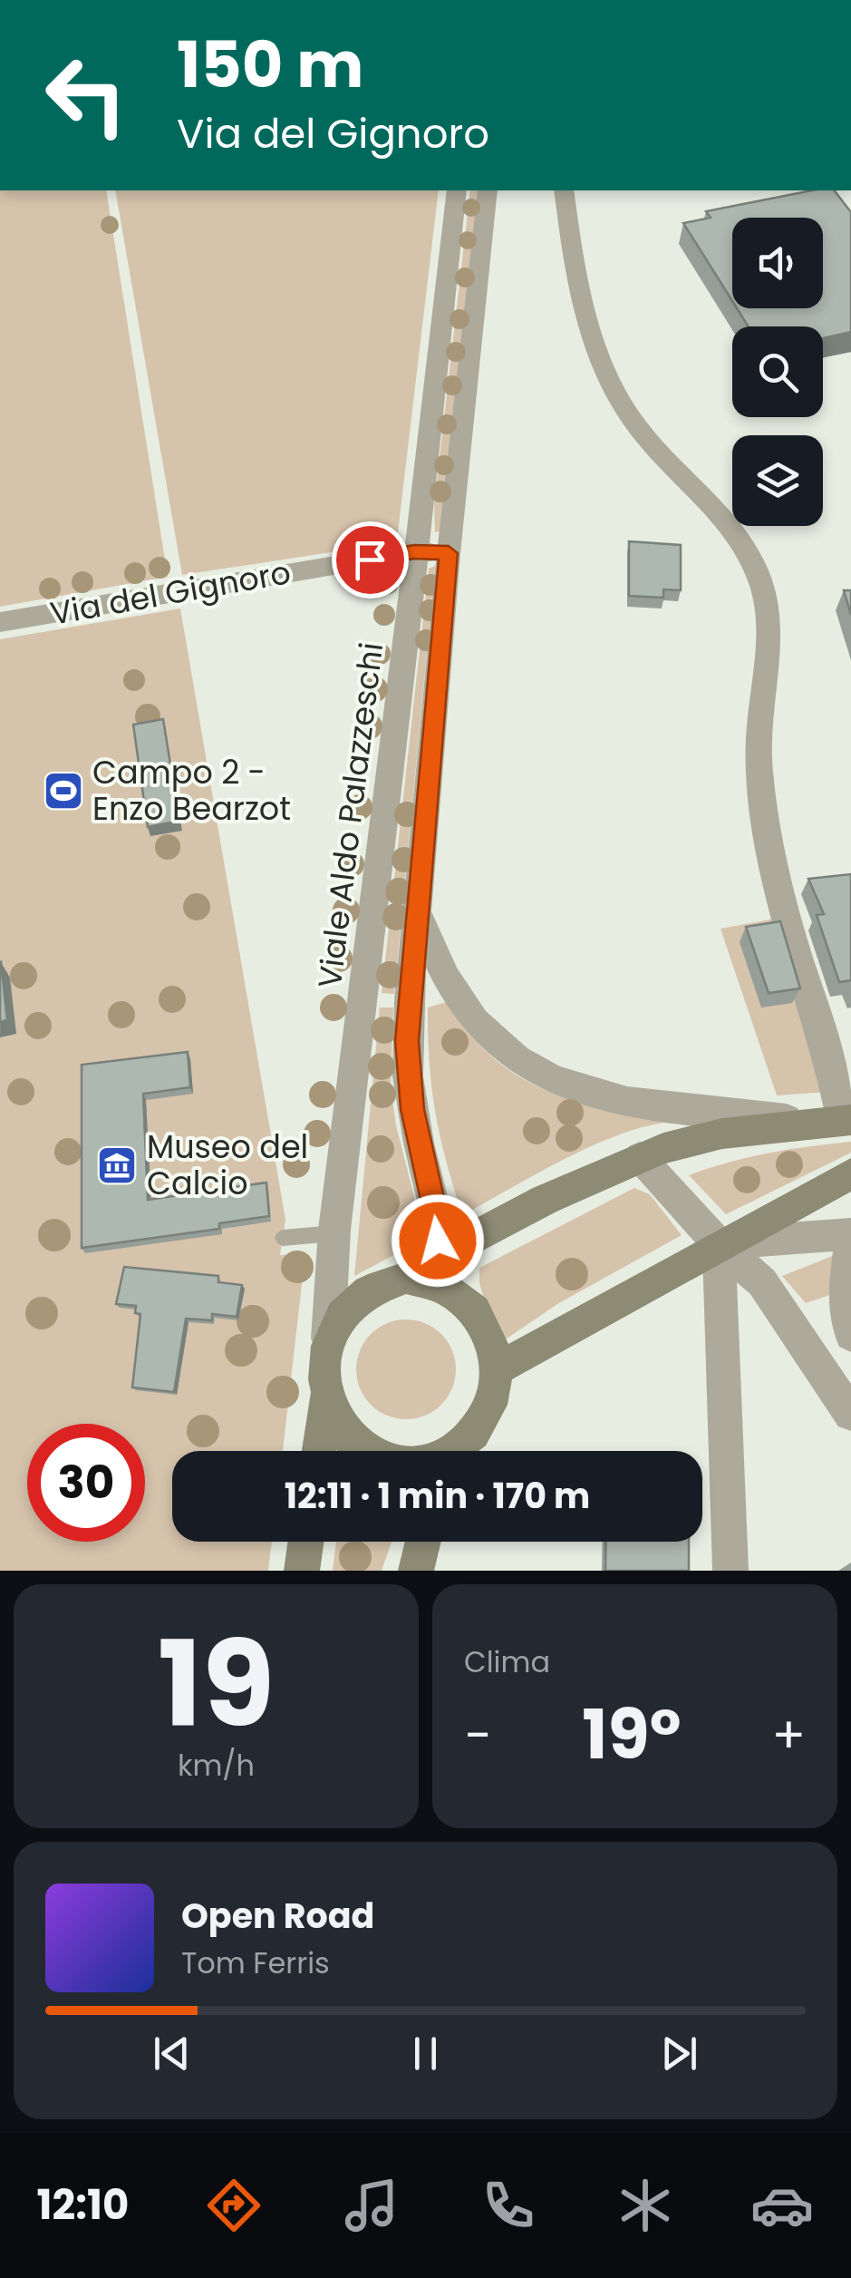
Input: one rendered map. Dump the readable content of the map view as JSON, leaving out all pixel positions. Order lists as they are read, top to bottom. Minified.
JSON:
{"streets":{"street":["Via del Gignoro","Viale Aldo Palazzeschi"]},"crossings":[["Via del Gignoro","Viale Aldo Palazzeschi"]],"places":{"sports":["Campo 2 - Enzo Bearzot"],"museum":["Museo del Calcio"]},"page":{"turn":["150 m","Via del Gignoro"],"limit":"30","trip":"12:11 · 1 min · 170 m","tile":[["19","km/h"],"Clima"],"heat":["−","19°","+"],"song":["Open Road","Tom Ferris"],"tabs":"12:10"}}
